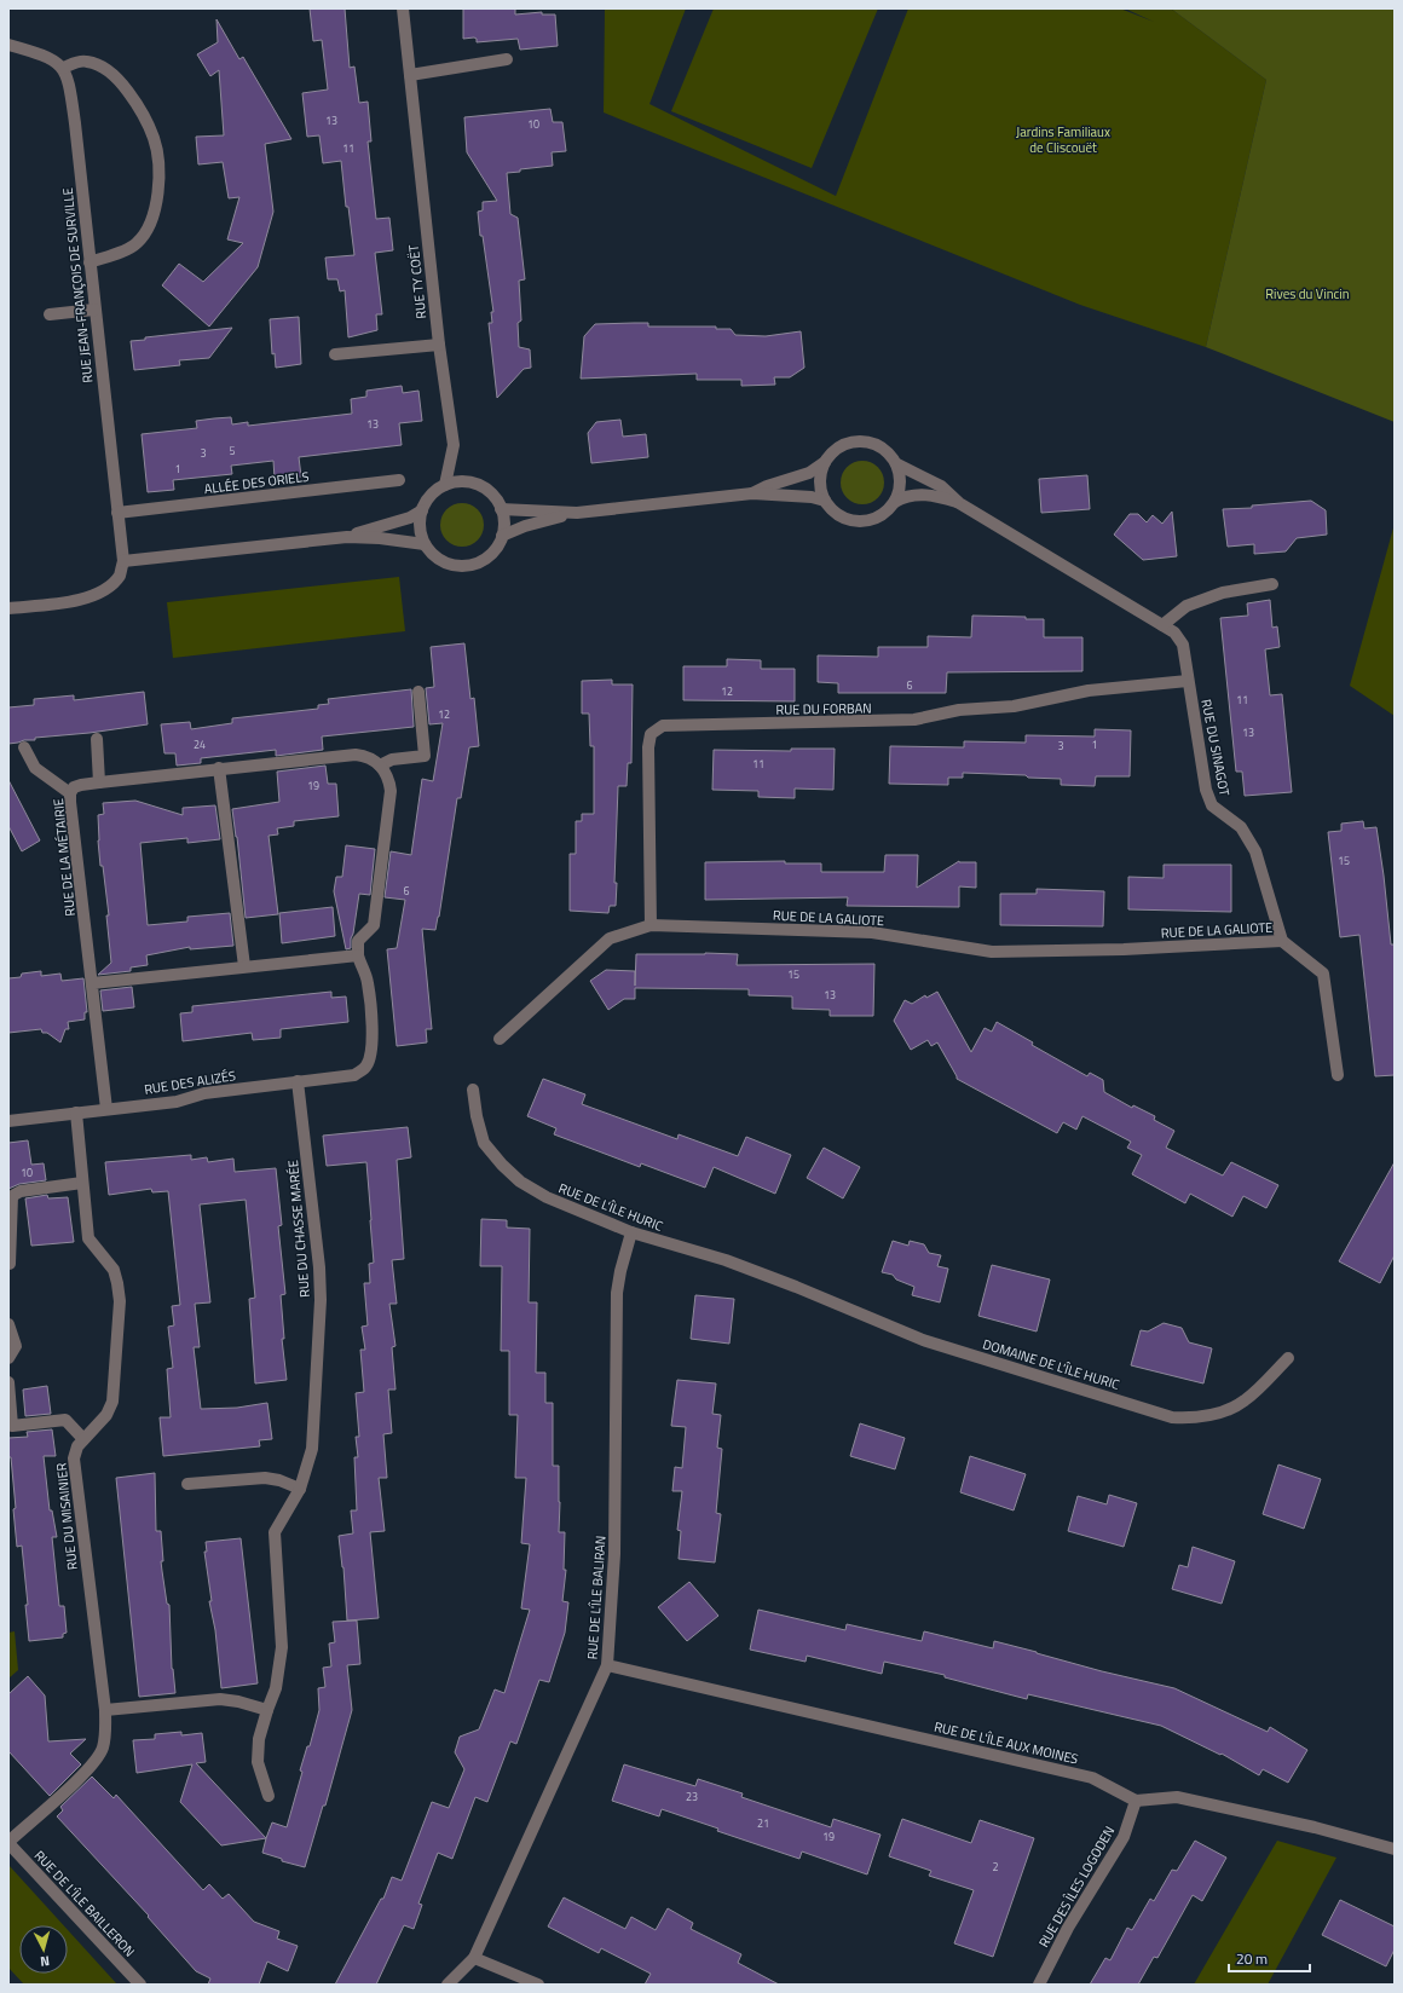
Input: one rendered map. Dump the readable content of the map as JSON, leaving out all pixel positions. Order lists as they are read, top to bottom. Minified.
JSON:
{"streets":{"street":["RUE TY COËT","RUE JEAN-FRANÇOIS DE SURVILLE","ALLÉE DES ORIELS","RUE DU FORBAN","RUE DU SINAGOT","RUE DE LA MÉTAIRIE","RUE DE LA GALIOTE","RUE DES ALIZÉS","RUE DE L'ÎLE HURIC","RUE DU CHASSE MARÉE","DOMAINE DE L'ÎLE HURIC","RUE DU MISAINIER","RUE DE L'ÎLE BALIRAN","RUE DE L'ÎLE AUX MOINES","RUE DES ÎLES LOGODEN","RUE DE L'ÎLE BAILLERON"]},"crossings":[["RUE JEAN-FRANÇOIS DE SURVILLE","ALLÉE DES ORIELS"],["RUE DU FORBAN","RUE DU SINAGOT"],["RUE DU FORBAN","RUE DE LA GALIOTE"],["RUE DU SINAGOT","RUE DE LA GALIOTE"],["RUE DE LA MÉTAIRIE","RUE DES ALIZÉS"],["RUE DES ALIZÉS","RUE DU CHASSE MARÉE"],["RUE DES ALIZÉS","RUE DU MISAINIER"],["RUE DE L'ÎLE HURIC","DOMAINE DE L'ÎLE HURIC"],["RUE DE L'ÎLE HURIC","RUE DE L'ÎLE BALIRAN"],["RUE DU MISAINIER","RUE DE L'ÎLE BAILLERON"],["RUE DE L'ÎLE BALIRAN","RUE DE L'ÎLE AUX MOINES"],["RUE DE L'ÎLE AUX MOINES","RUE DES ÎLES LOGODEN"]],"parks":["Jardins Familiaux de Cliscouët","Rives du Vincin"],"house_numbers":["13","10","11","13","5","3","1","6","12","11","12","13","24","1","3","11","19","15","6","15","13","10","23","21","19","2"],"scale_bar":"20 m","north":"bottom"}
